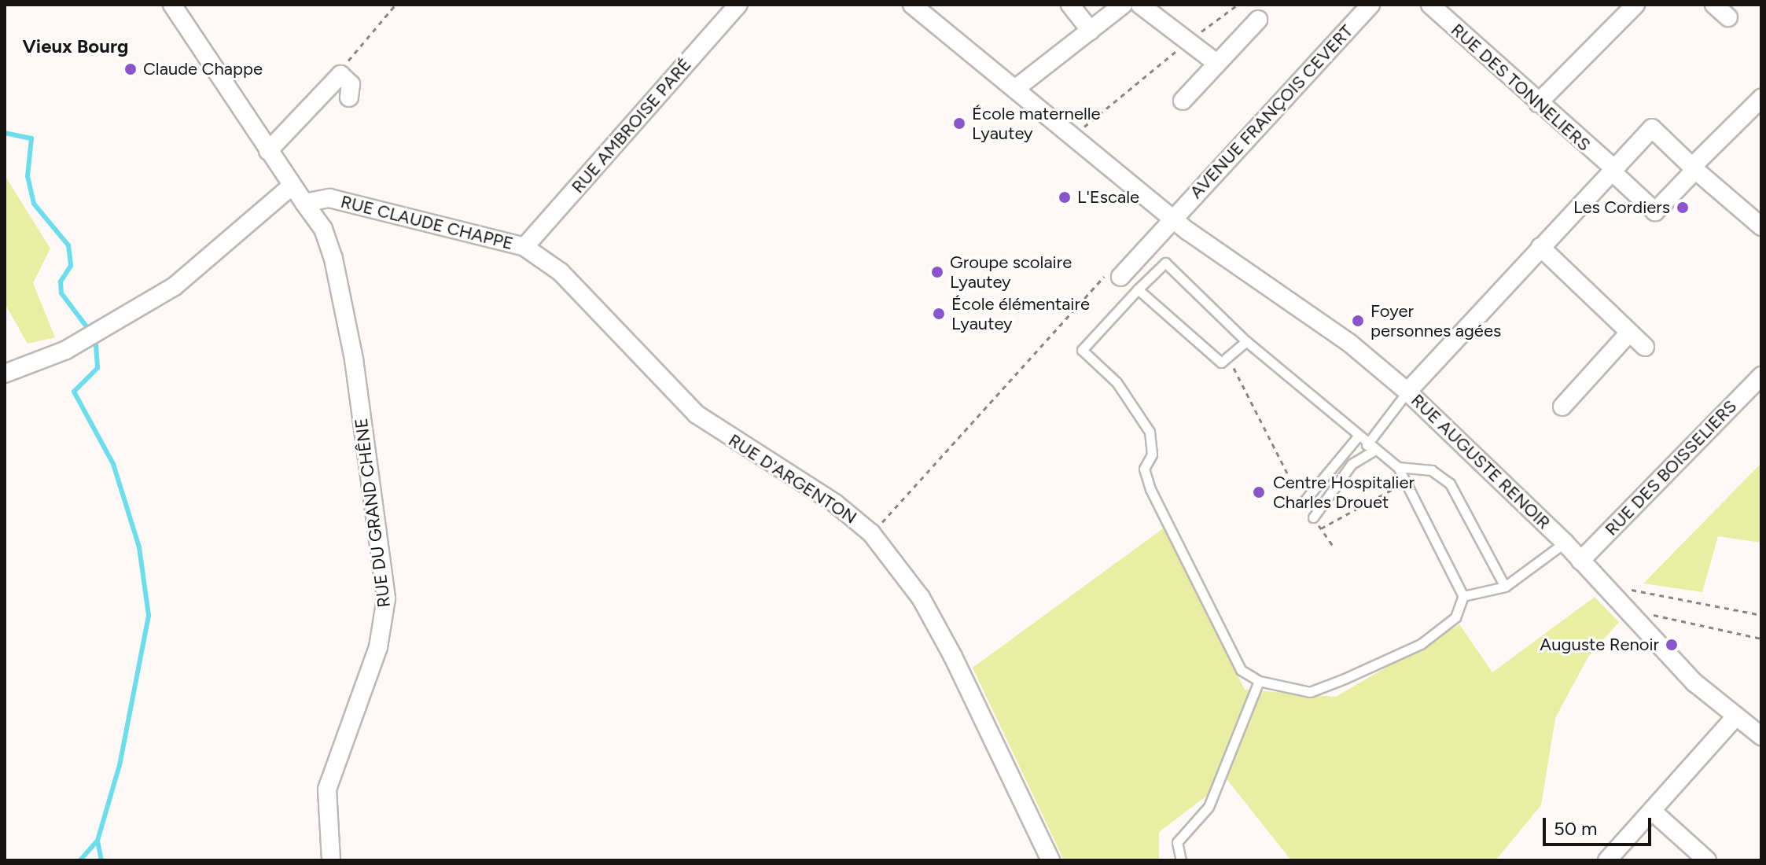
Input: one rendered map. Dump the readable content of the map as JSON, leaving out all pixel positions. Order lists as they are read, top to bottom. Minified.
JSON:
{"streets":{"street":["RUE DES TONNELIERS","AVENUE FRANÇOIS CEVERT","RUE AMBROISE PARÉ","RUE CLAUDE CHAPPE","RUE AUGUSTE RENOIR","RUE DES BOISSELIERS","RUE D'ARGENTON","RUE DU GRAND CHÊNE"]},"crossings":[["AVENUE FRANÇOIS CEVERT","RUE AUGUSTE RENOIR"],["RUE AMBROISE PARÉ","RUE CLAUDE CHAPPE"],["RUE AMBROISE PARÉ","RUE D'ARGENTON"],["RUE CLAUDE CHAPPE","RUE D'ARGENTON"],["RUE CLAUDE CHAPPE","RUE DU GRAND CHÊNE"],["RUE AUGUSTE RENOIR","RUE DES BOISSELIERS"]],"districts":["Vieux Bourg"],"places":["Claude Chappe","École maternelle Lyautey","L'Escale","Les Cordiers","Groupe scolaire Lyautey","École élémentaire Lyautey","Foyer personnes agées","Centre Hospitalier Charles Drouet","Auguste Renoir"],"scale_bar":"50 m"}
